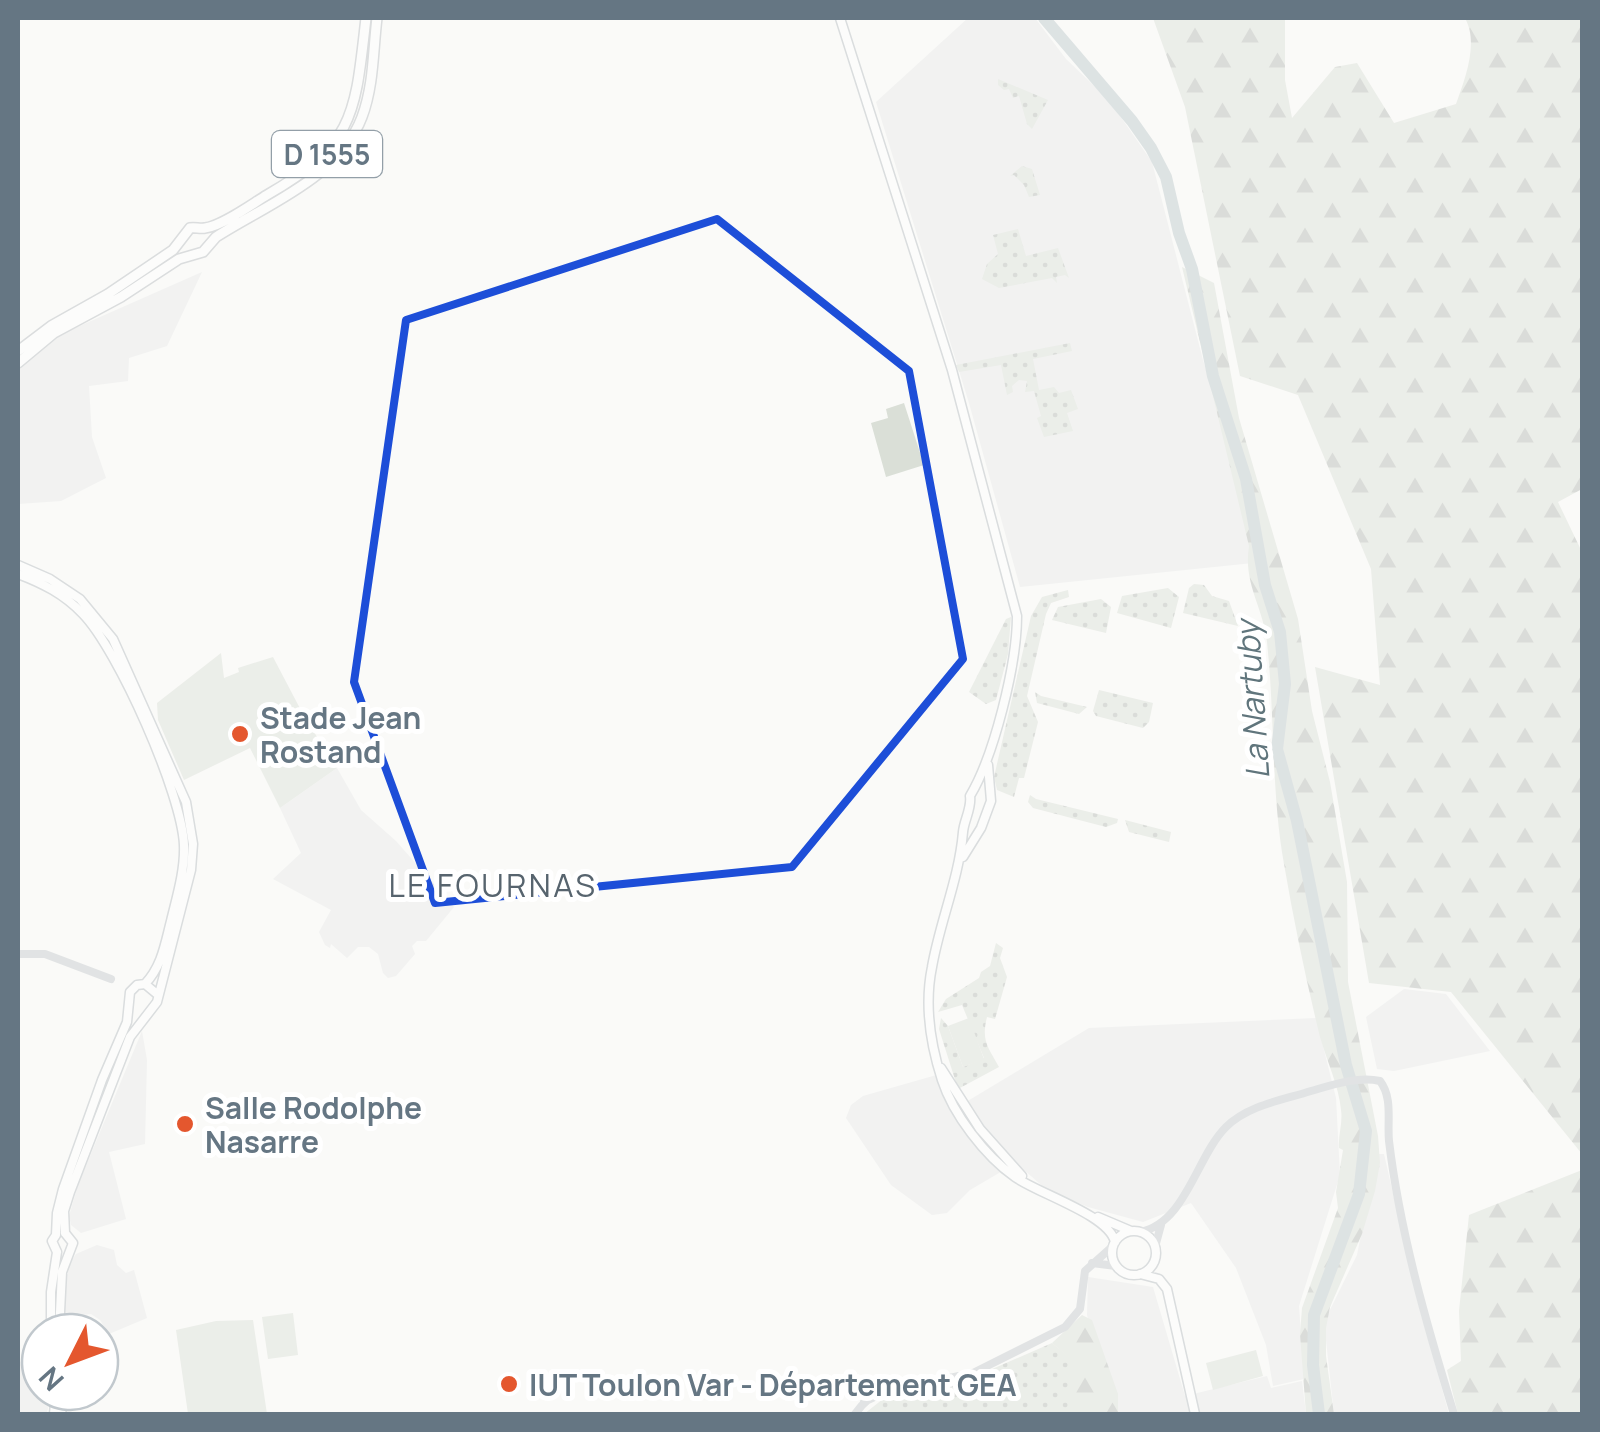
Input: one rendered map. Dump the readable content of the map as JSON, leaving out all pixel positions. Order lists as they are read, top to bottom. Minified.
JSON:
{"streets":{"main road":["D 1555"]},"districts":["LE FOURNAS"],"water":["La Nartuby"],"places":["Stade Jean Rostand","Salle Rodolphe Nasarre","IUT Toulon Var - Département GEA"],"north":"bottom left"}
